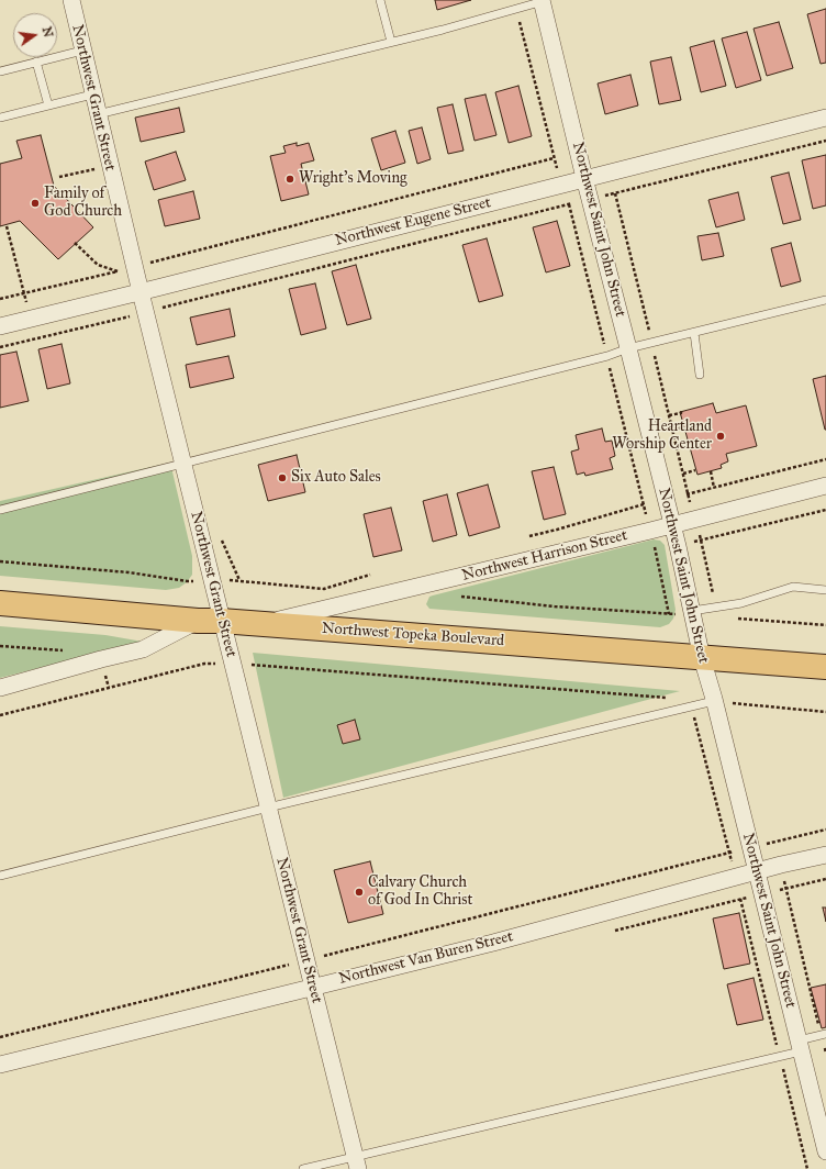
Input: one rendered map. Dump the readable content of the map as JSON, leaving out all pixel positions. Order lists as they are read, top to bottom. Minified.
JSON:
{"streets":{"main road":["Northwest Topeka Boulevard"],"street":["Northwest Grant Street","Northwest Eugene Street","Northwest Saint John Street","Northwest Harrison Street","Northwest Van Buren Street"]},"crossings":[["Northwest Grant Street","Northwest Eugene Street"],["Northwest Grant Street","Northwest Topeka Boulevard"],["Northwest Grant Street","Northwest Van Buren Street"],["Northwest Eugene Street","Northwest Saint John Street"],["Northwest Saint John Street","Northwest Harrison Street"],["Northwest Saint John Street","Northwest Topeka Boulevard"],["Northwest Saint John Street","Northwest Van Buren Street"],["Northwest Harrison Street","Northwest Topeka Boulevard"]],"places":["Wright's Moving","Family of God Church","Heartland Worship Center","Six Auto Sales","Calvary Church of God In Christ"],"north":"right"}
